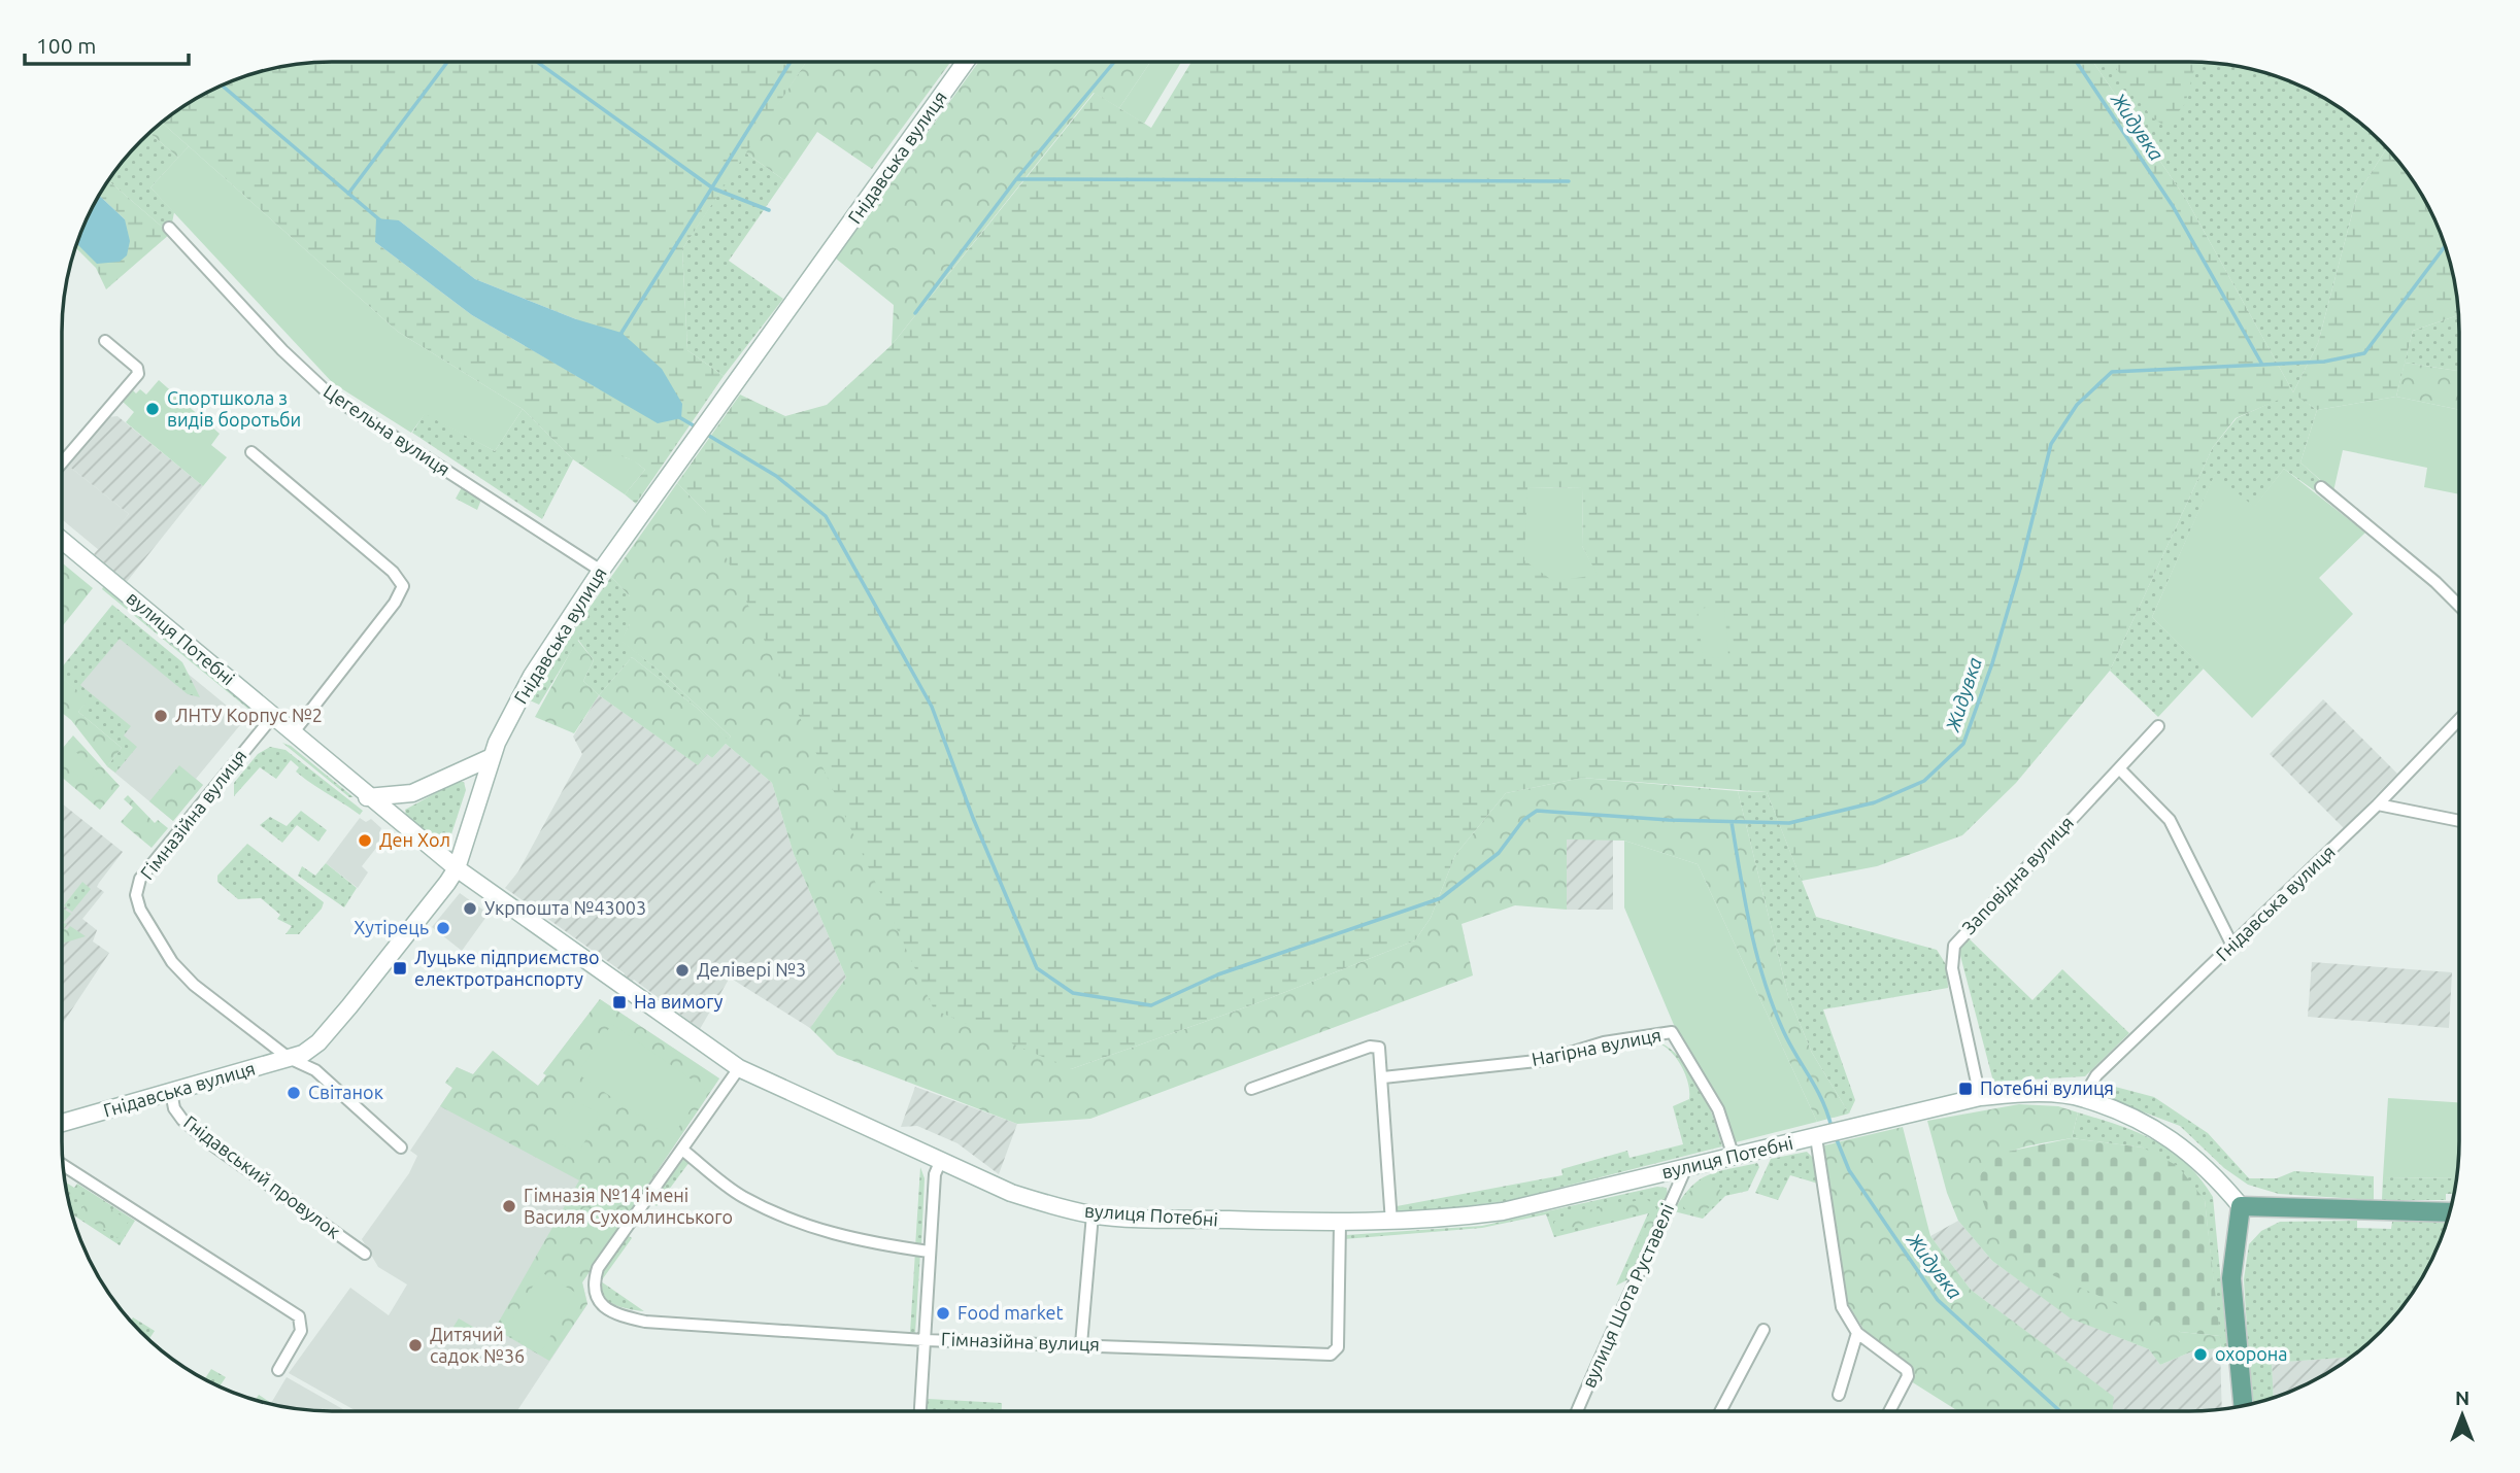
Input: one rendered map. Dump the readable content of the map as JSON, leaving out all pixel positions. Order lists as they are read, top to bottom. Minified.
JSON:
{"streets":{"street":["Гнідавська вулиця","Цегельна вулиця","вулиця Потебні","Гімназійна вулиця","Заповідна вулиця","Нагірна вулиця","Гнідавський провулок","вулиця Шота Руставелі"]},"crossings":[["Гнідавська вулиця","Цегельна вулиця"],["Гнідавська вулиця","вулиця Потебні"],["Гнідавська вулиця","Гімназійна вулиця"],["Гнідавська вулиця","Гнідавський провулок"],["вулиця Потебні","Гімназійна вулиця"],["вулиця Потебні","Заповідна вулиця"],["вулиця Потебні","Нагірна вулиця"],["вулиця Потебні","вулиця Шота Руставелі"]],"water":["Жидувка"],"places":{"other":["Спортшкола з видів боротьби","ЛНТУ Корпус №2","Ден Хол","Укрпошта №43003","Хутірець","Делівері №3","Світанок","Гімназія №14 імені Василя Сухомлинського","Food market","Дитячий садок №36","охорона"],"transit":["Луцьке підприємство електротранспорту","На вимогу","Потебні вулиця"]},"scale_bar":"100 m","north":"top"}
